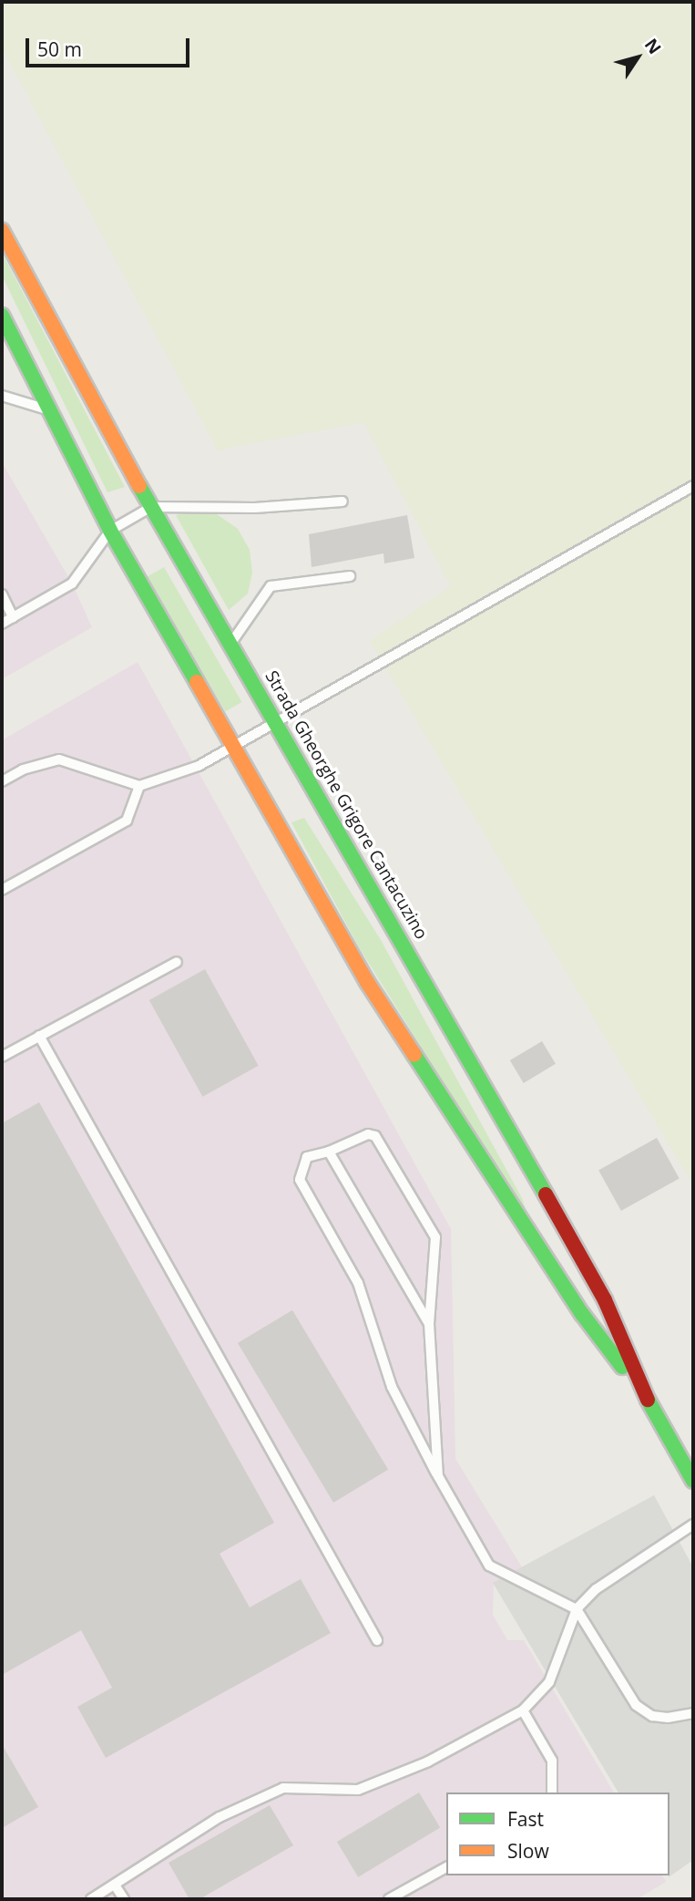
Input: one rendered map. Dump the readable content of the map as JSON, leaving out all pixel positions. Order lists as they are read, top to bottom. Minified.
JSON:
{"streets":{"main road":["Strada Gheorghe Grigore Cantacuzino"]},"legend":["Fast","Slow"],"scale_bar":"50 m","north":"top right"}
